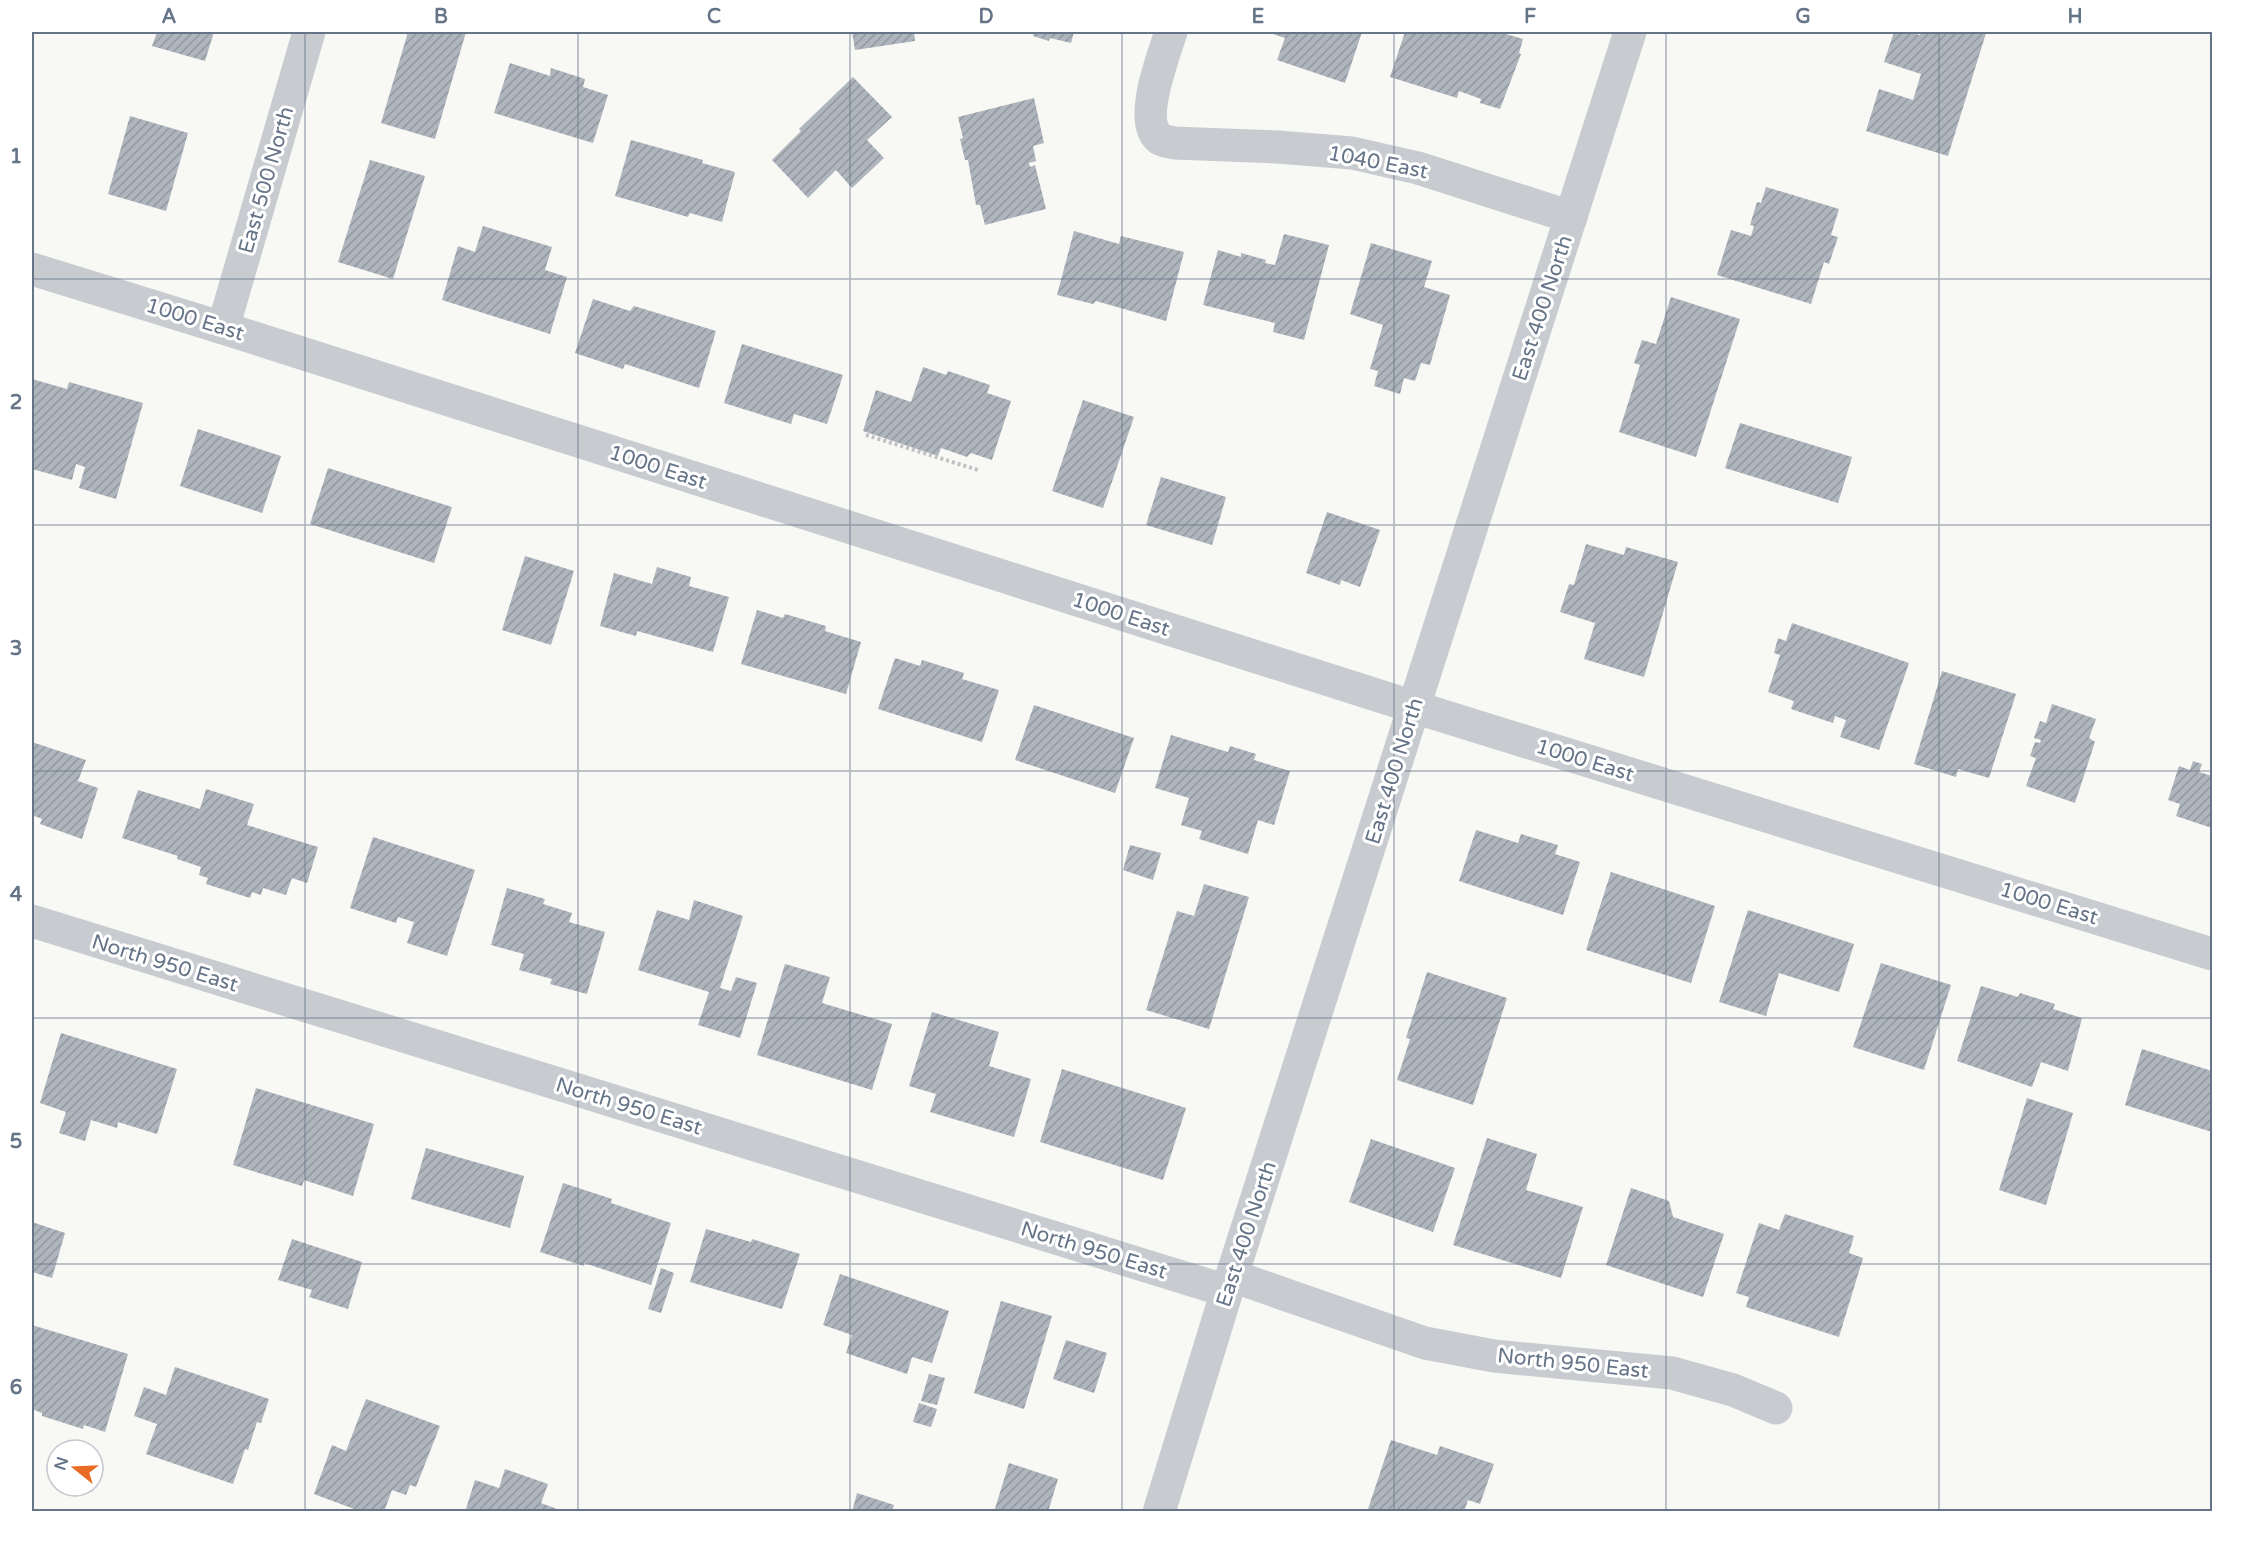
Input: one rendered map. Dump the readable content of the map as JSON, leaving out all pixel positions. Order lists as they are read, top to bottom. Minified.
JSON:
{"streets":{"street":["1040 East","East 500 North","East 400 North","1000 East","North 950 East"]},"crossings":[["1040 East","East 400 North"],["East 500 North","1000 East"],["East 400 North","1000 East"],["East 400 North","North 950 East"]],"north":"left","grid":{"columns":["A","B","C","D","E","F","G","H"],"rows":["1","2","3","4","5","6"]}}
